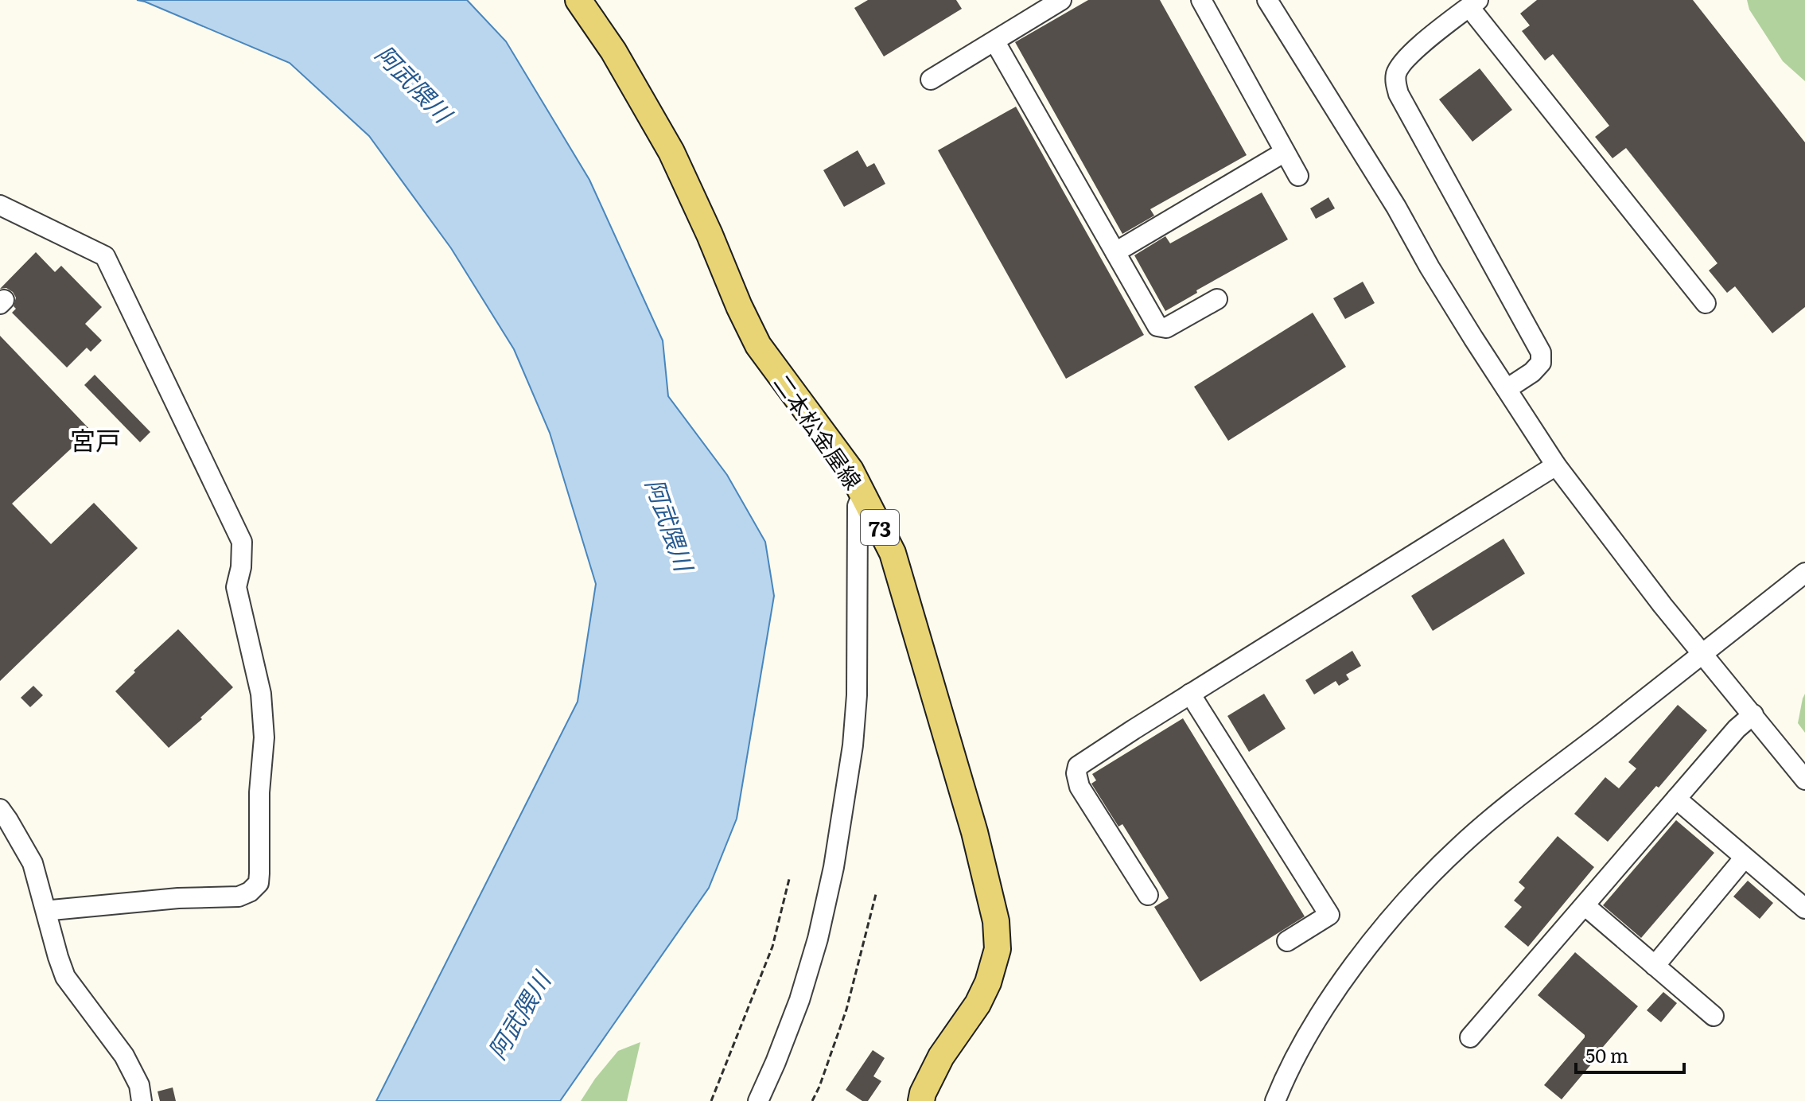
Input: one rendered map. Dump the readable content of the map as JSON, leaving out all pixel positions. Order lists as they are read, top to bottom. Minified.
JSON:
{"streets":{"main road":["二本松金屋線","73"]},"districts":["宮戸"],"water":["阿武隈川"],"scale_bar":"50 m"}
